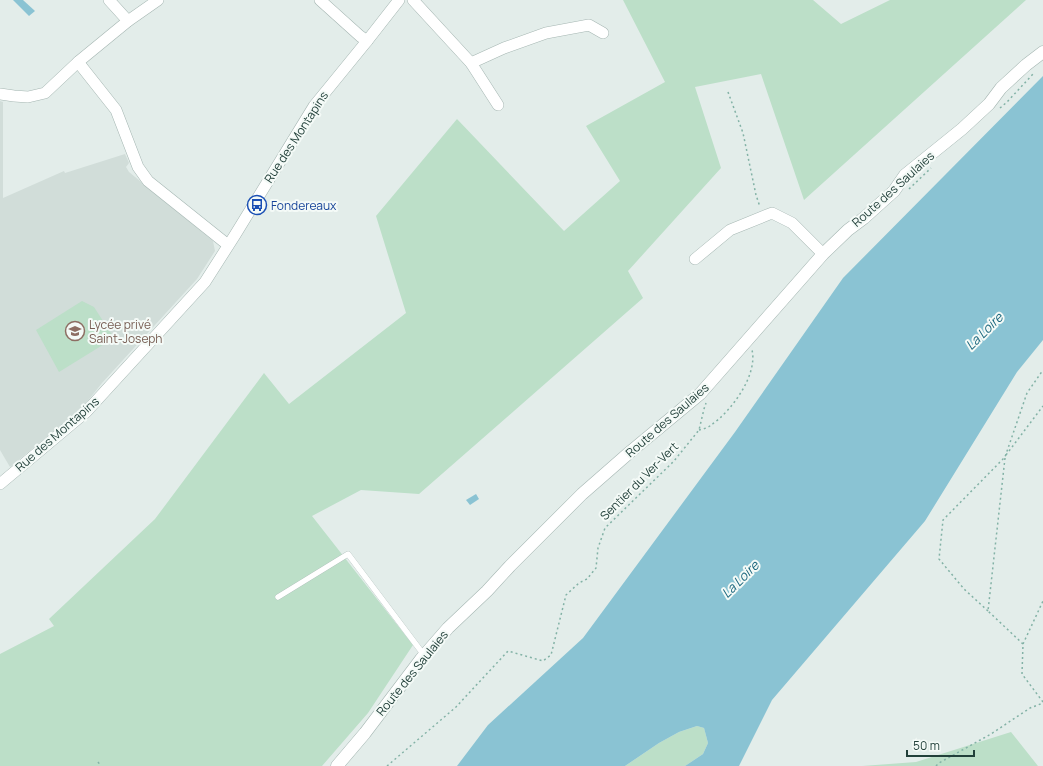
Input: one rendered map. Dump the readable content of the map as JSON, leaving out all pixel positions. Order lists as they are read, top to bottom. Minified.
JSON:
{"streets":{"street":["Rue des Montapins","Route des Saulaies"],"path":["Sentier du Ver-Vert"]},"water":["La Loire"],"places":{"bus stop":["Fondereaux"],"school or university":["Lycée privé Saint-Joseph"]},"scale_bar":"50 m"}
